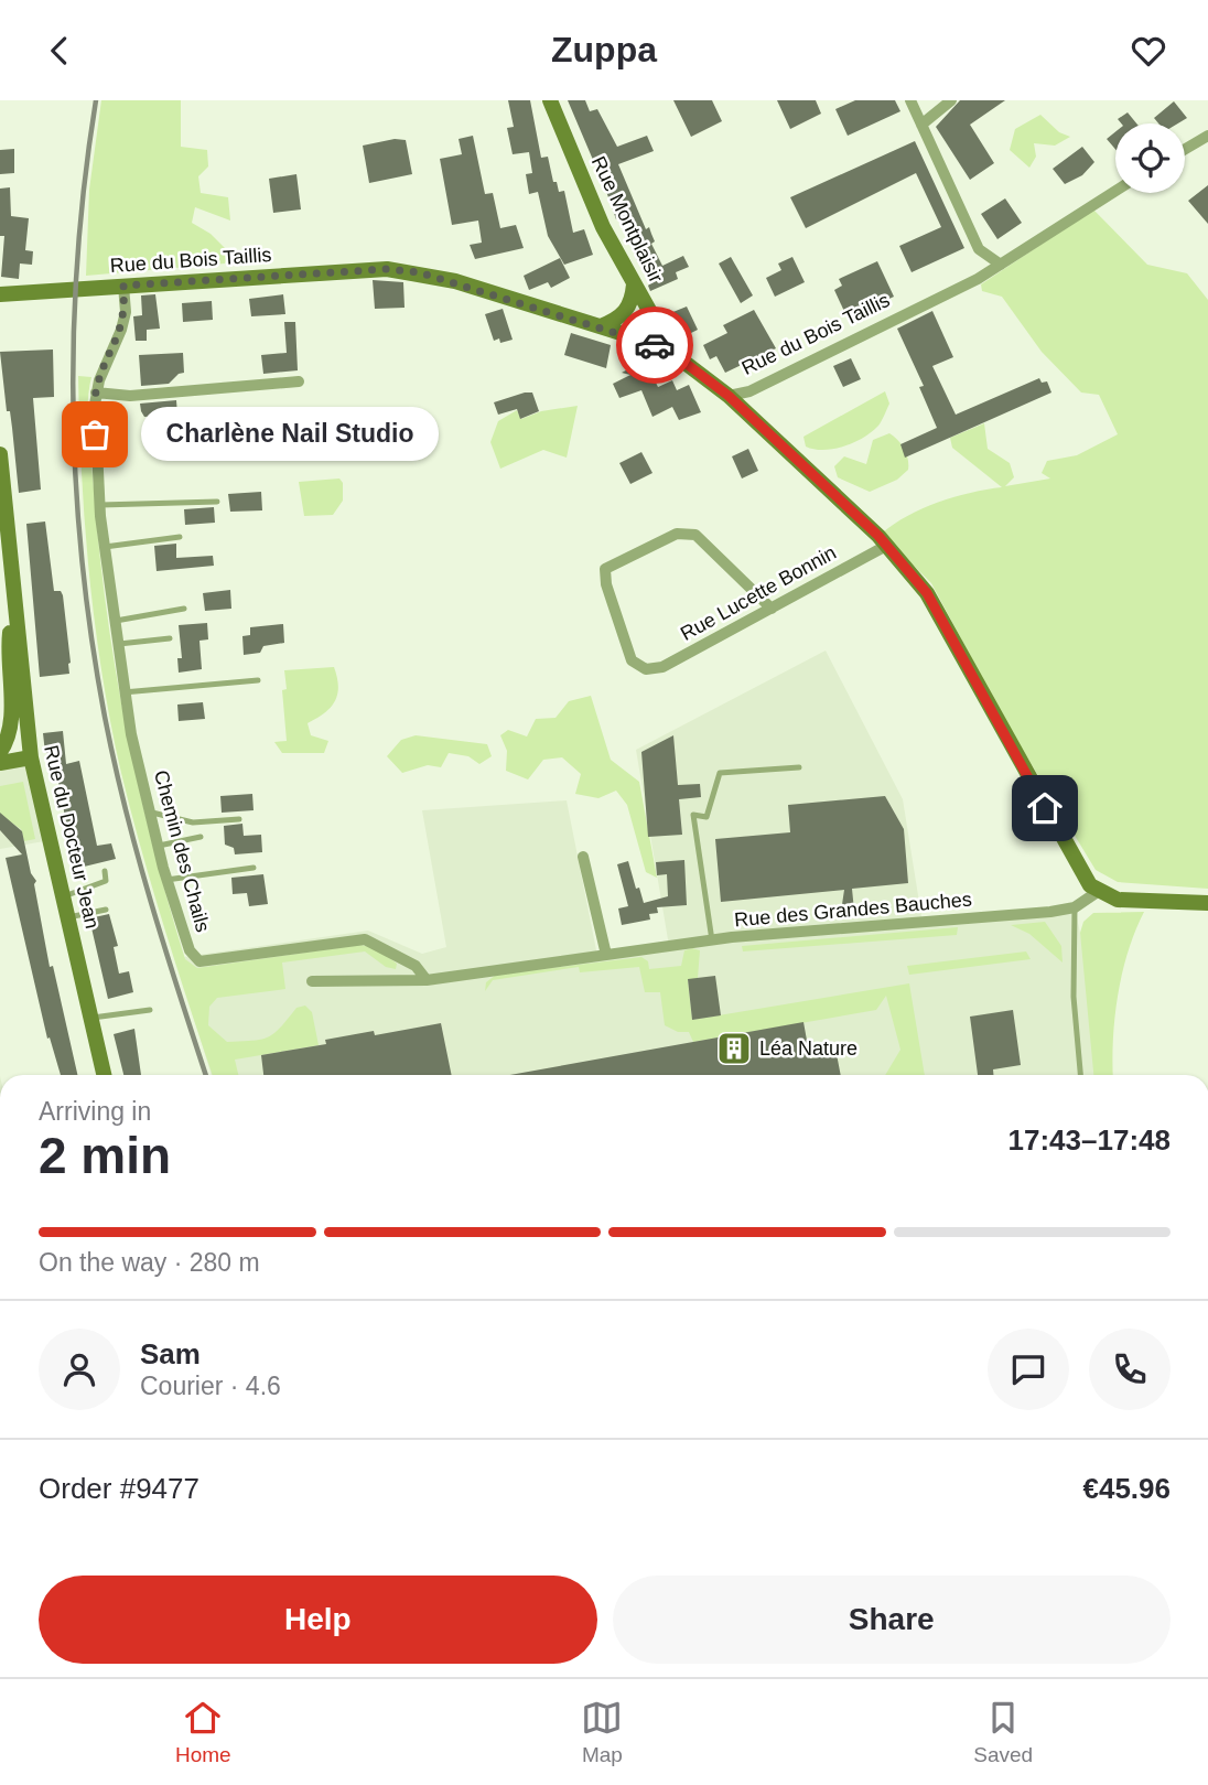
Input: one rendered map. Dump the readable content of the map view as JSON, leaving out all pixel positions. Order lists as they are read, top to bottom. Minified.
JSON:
{"streets":{"street":["Rue Montplaisir","Rue du Bois Taillis","Rue Lucette Bonnin","Rue du Docteur Jean","Chemin des Chails","Rue des Grandes Bauches"]},"crossings":[["Rue Montplaisir","Rue du Bois Taillis"],["Rue du Bois Taillis","Chemin des Chails"],["Chemin des Chails","Rue des Grandes Bauches"]],"places":{"other":["Charlène Nail Studio"],"building":["Léa Nature"]},"page":{"header":"Zuppa","bubble":"Charlène Nail Studio","heading":["2 min","Arriving in","17:43–17:48"],"panel":["Sam","Courier · 4.6","Order #9477","€45.96"],"bar":"On the way · 280 m","buttons":["Help","Share"],"tabs":["Home","Map","Saved"]}}
